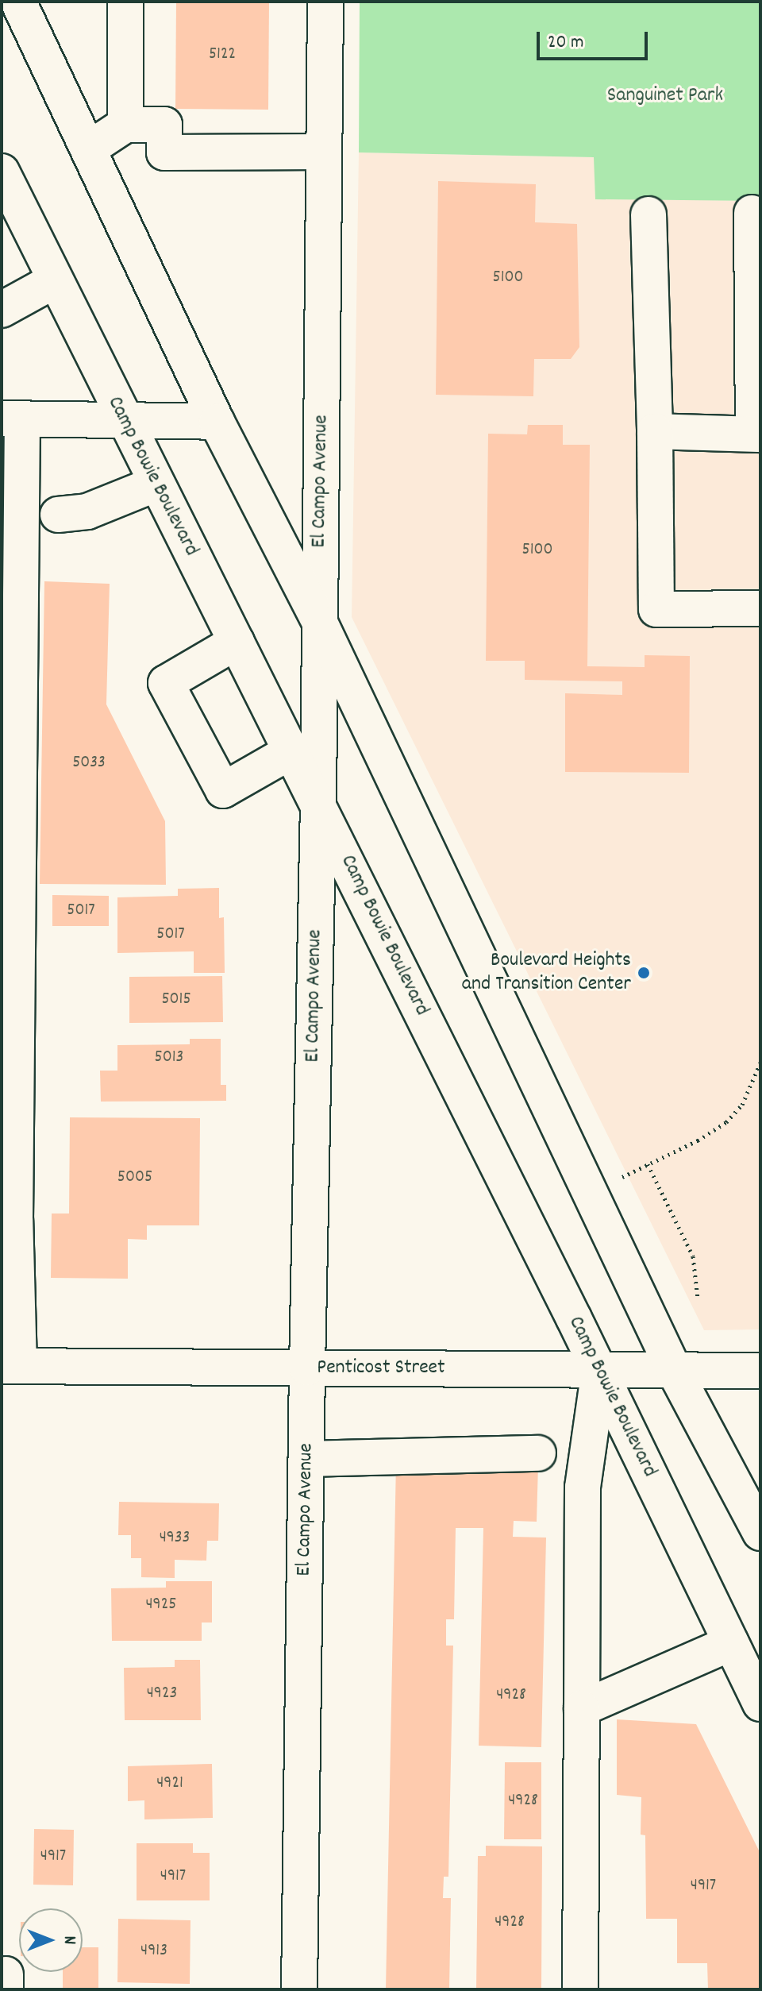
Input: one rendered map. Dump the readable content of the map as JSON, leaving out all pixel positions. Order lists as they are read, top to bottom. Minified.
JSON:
{"streets":{"main road":["Camp Bowie Boulevard","El Campo Avenue","Penticost Street"]},"crossings":[["Camp Bowie Boulevard","El Campo Avenue"],["Camp Bowie Boulevard","Penticost Street"],["El Campo Avenue","Penticost Street"]],"parks":["Sanguinet Park"],"places":["Boulevard Heights and Transition Center"],"house_numbers":["5122","5100","5100","5033","5017","5017","5015","5013","5005","4933","4925","4923","4928","4921","4928","4917","4917","4917","4928","4913"],"scale_bar":"20 m","north":"right"}
